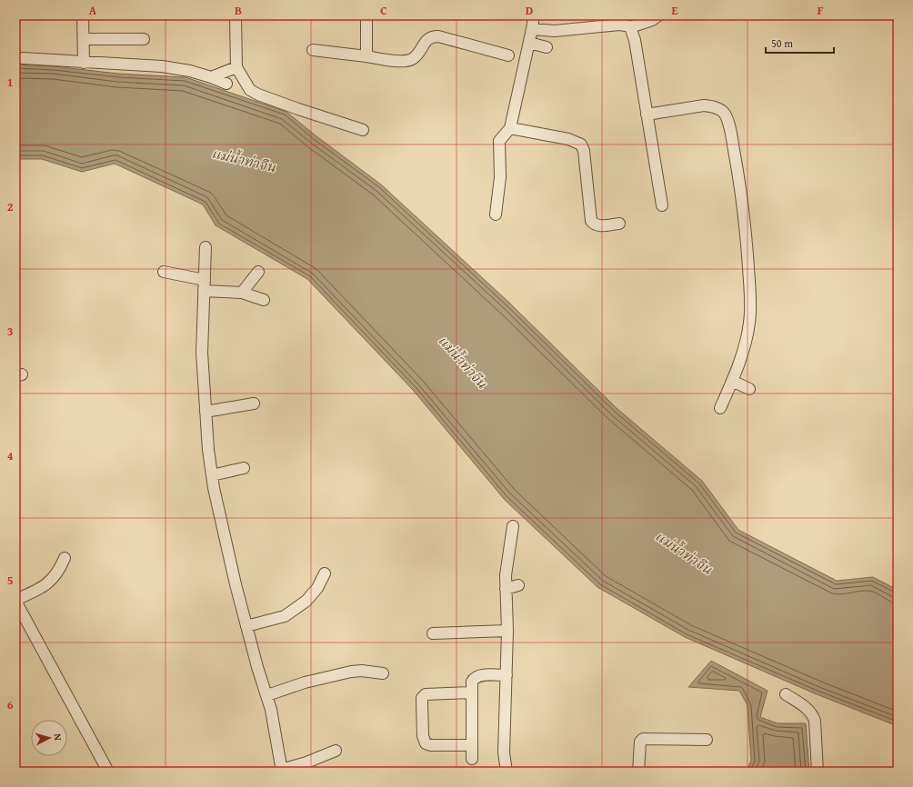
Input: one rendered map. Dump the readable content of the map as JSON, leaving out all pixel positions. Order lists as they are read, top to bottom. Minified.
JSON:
{"water":["แม่น้ำท่าจีน"],"scale_bar":"50 m","north":"right","grid":{"columns":["A","B","C","D","E","F"],"rows":["1","2","3","4","5","6"]}}
